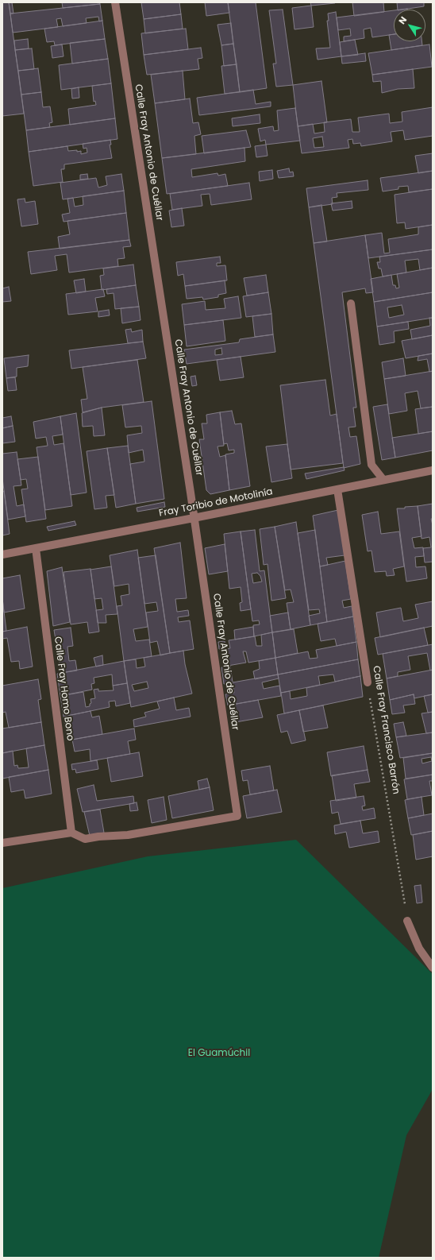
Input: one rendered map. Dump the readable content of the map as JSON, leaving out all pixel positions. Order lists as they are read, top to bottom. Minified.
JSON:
{"streets":{"street":["Calle Fray Antonio de Cuéllar","Fray Toribio de Motolinía","Calle Fray Homo Bono","Calle Fray Francisco Barrón"]},"crossings":[["Calle Fray Antonio de Cuéllar","Fray Toribio de Motolinía"],["Calle Fray Antonio de Cuéllar","Calle Fray Homo Bono"],["Fray Toribio de Motolinía","Calle Fray Homo Bono"],["Fray Toribio de Motolinía","Calle Fray Francisco Barrón"]],"parks":["El Guamúchil"],"north":"top left"}
